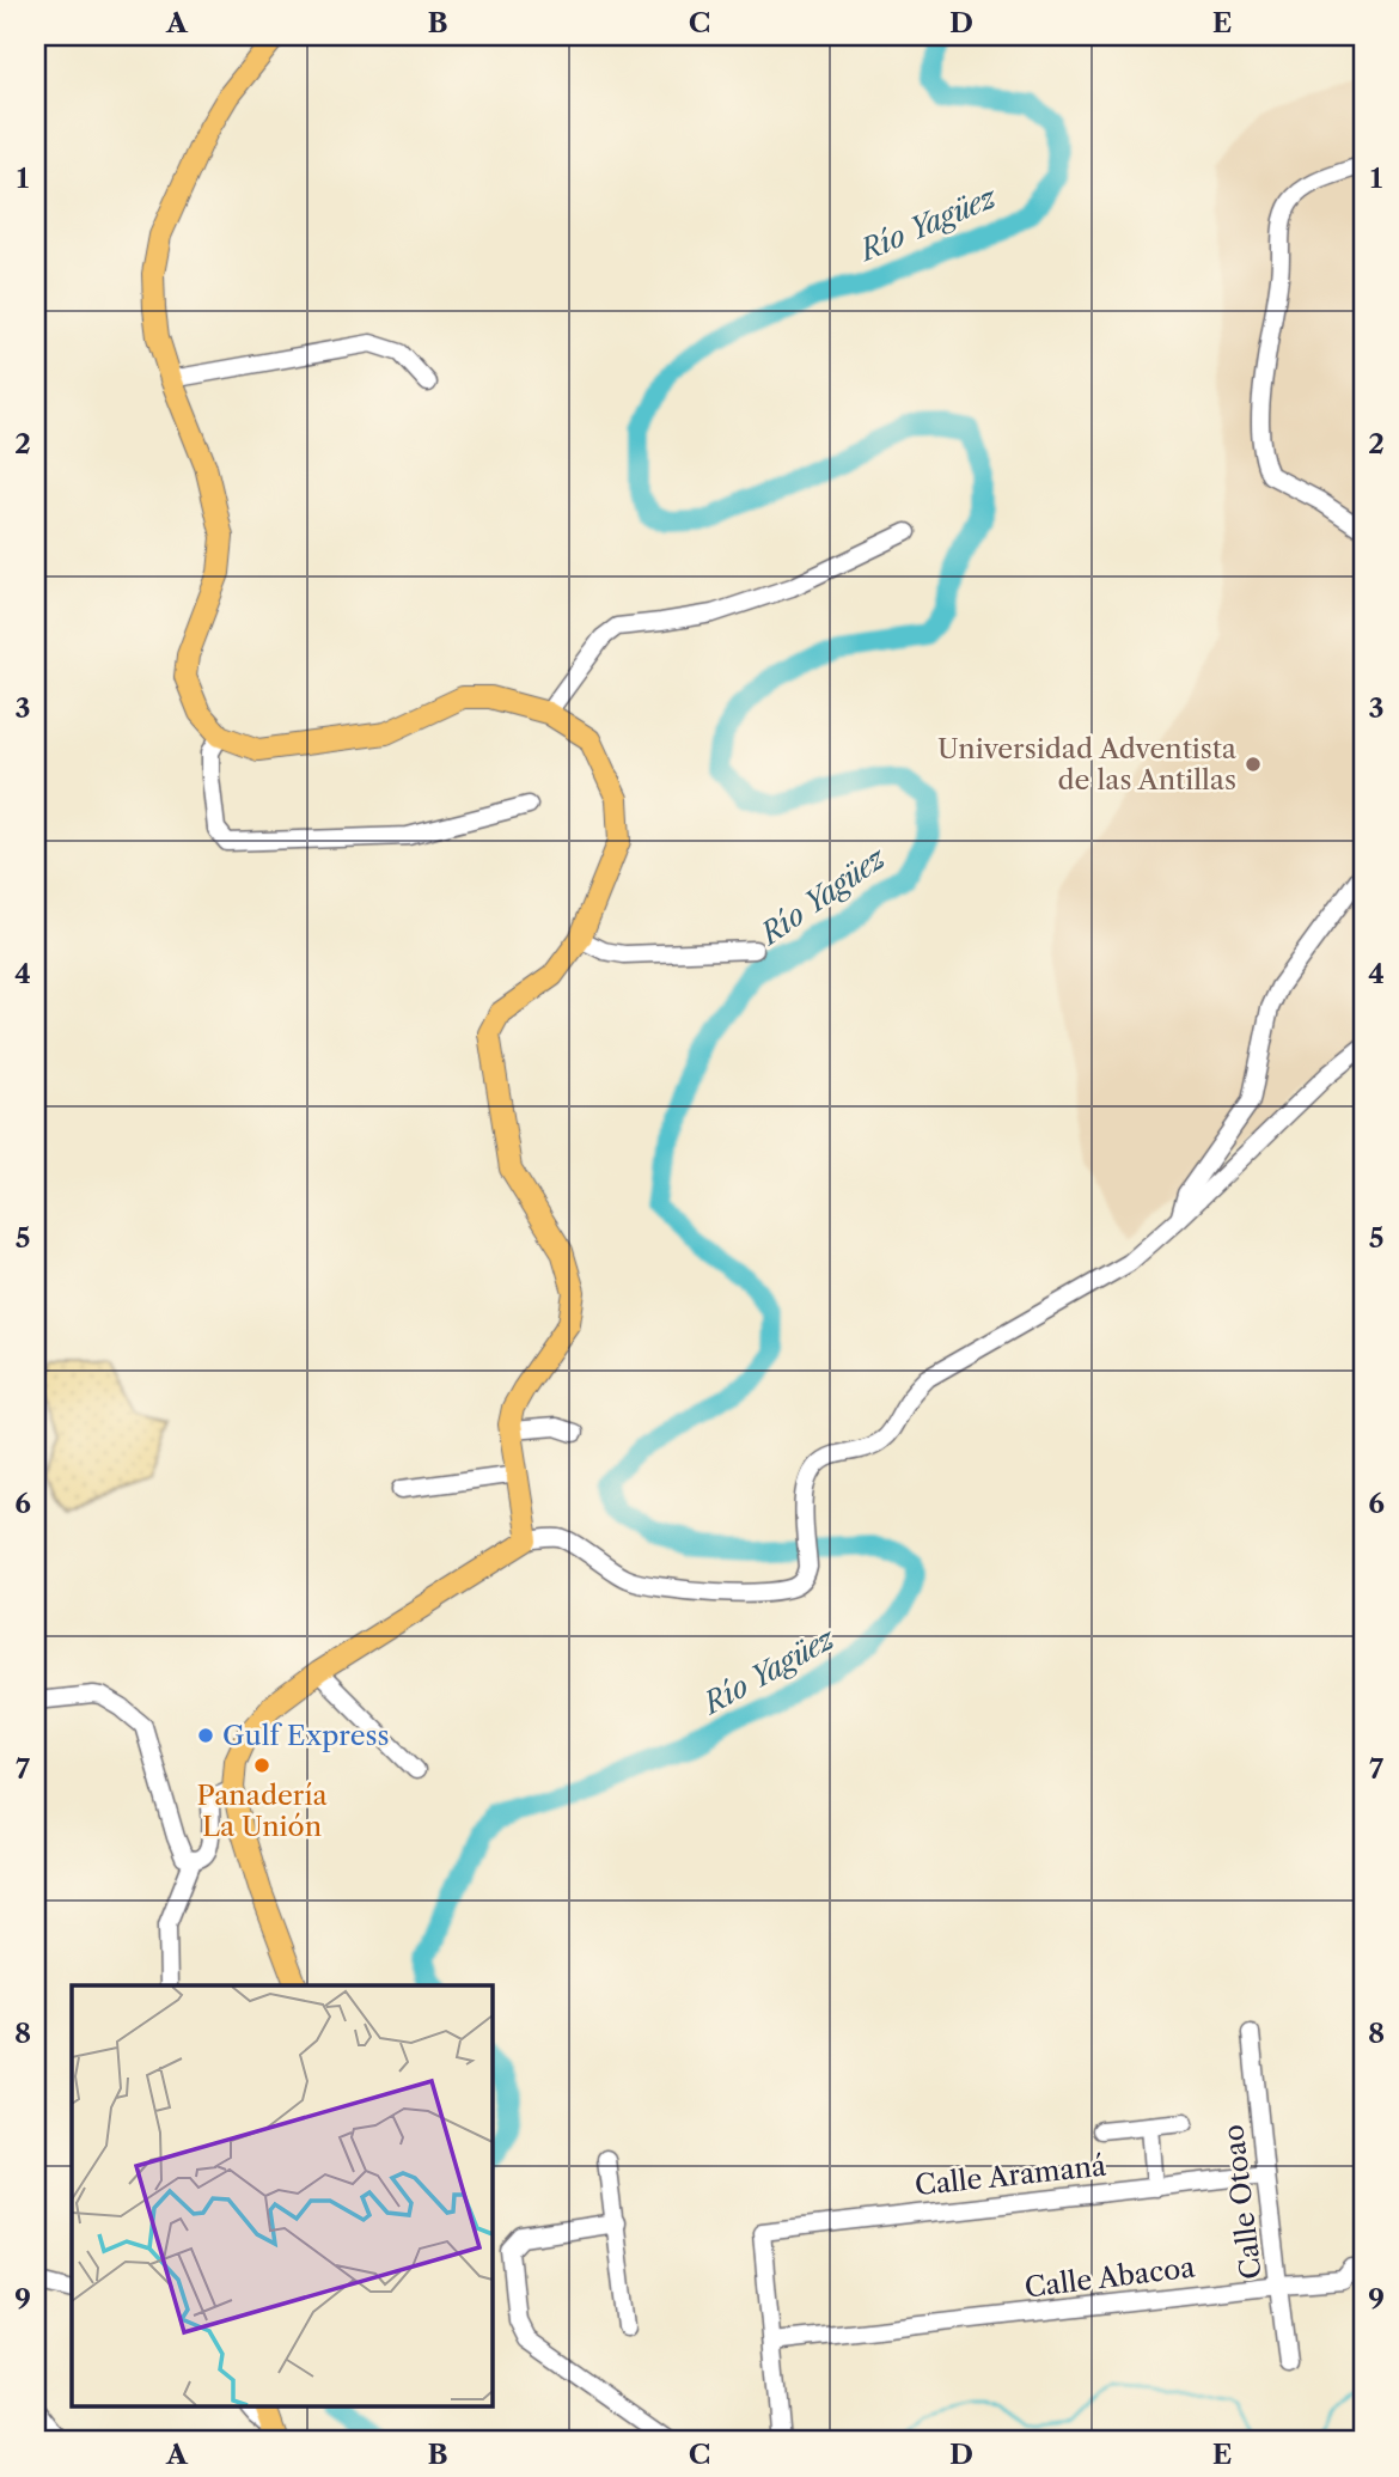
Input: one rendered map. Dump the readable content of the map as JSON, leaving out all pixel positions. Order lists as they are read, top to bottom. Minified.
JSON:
{"streets":{"street":["Calle Aramaná","Calle Otoao","Calle Abacoa"]},"crossings":[["Calle Aramaná","Calle Otoao"],["Calle Aramaná","Calle Abacoa"],["Calle Otoao","Calle Abacoa"]],"water":["Río Yagüez"],"places":["Universidad Adventista de las Antillas","Gulf Express","Panadería La Unión"],"grid":{"columns":["A","B","C","D","E"],"rows":["1","2","3","4","5","6","7","8","9"]}}
